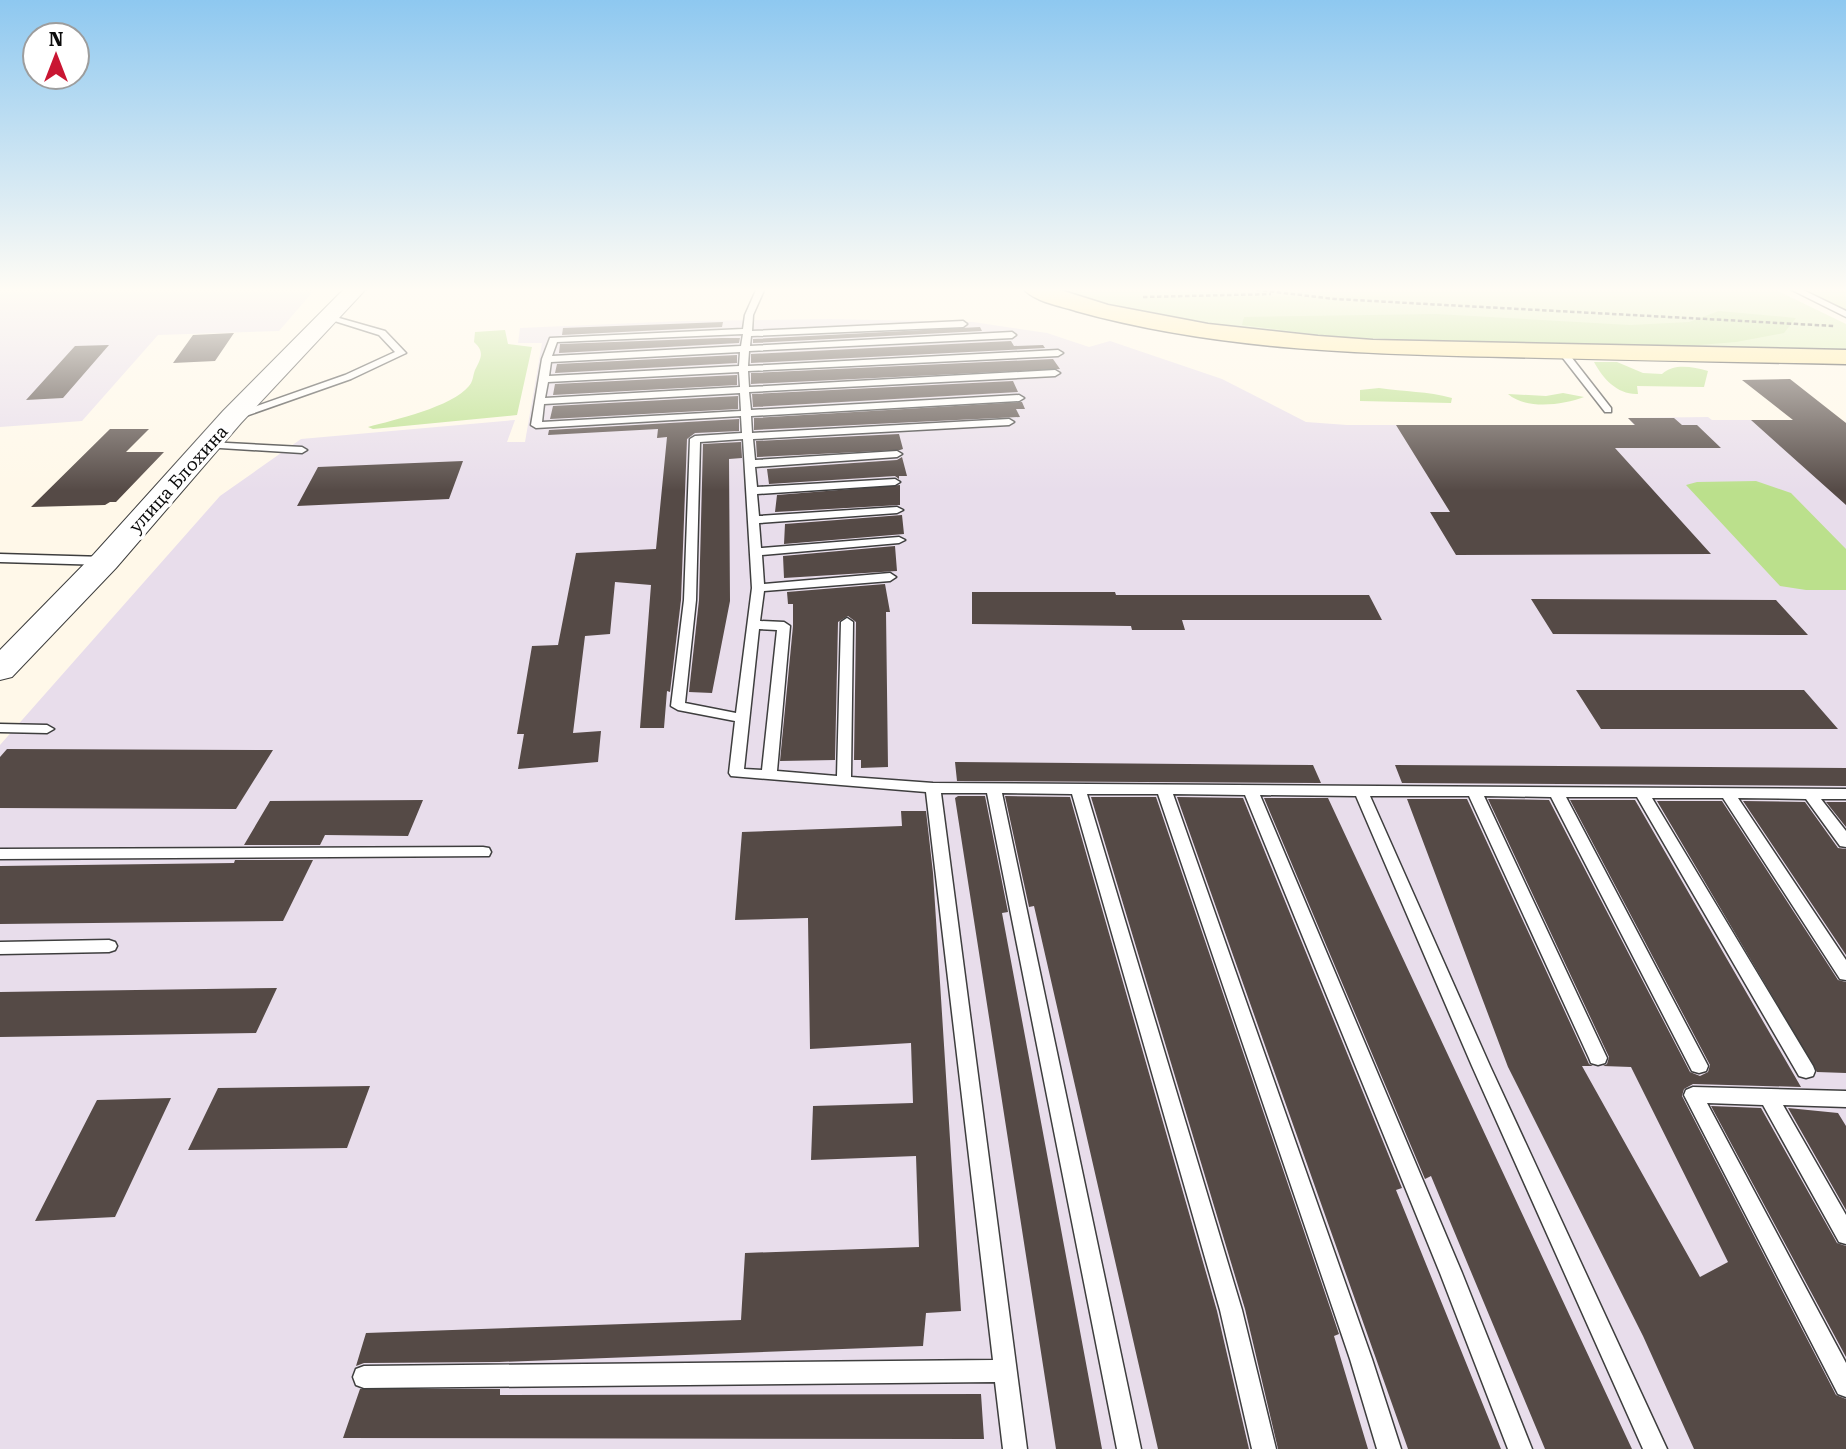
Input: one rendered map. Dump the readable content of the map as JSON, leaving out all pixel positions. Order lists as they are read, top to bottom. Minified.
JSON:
{"streets":{"street":["улица Блохина"]},"north":"top"}
